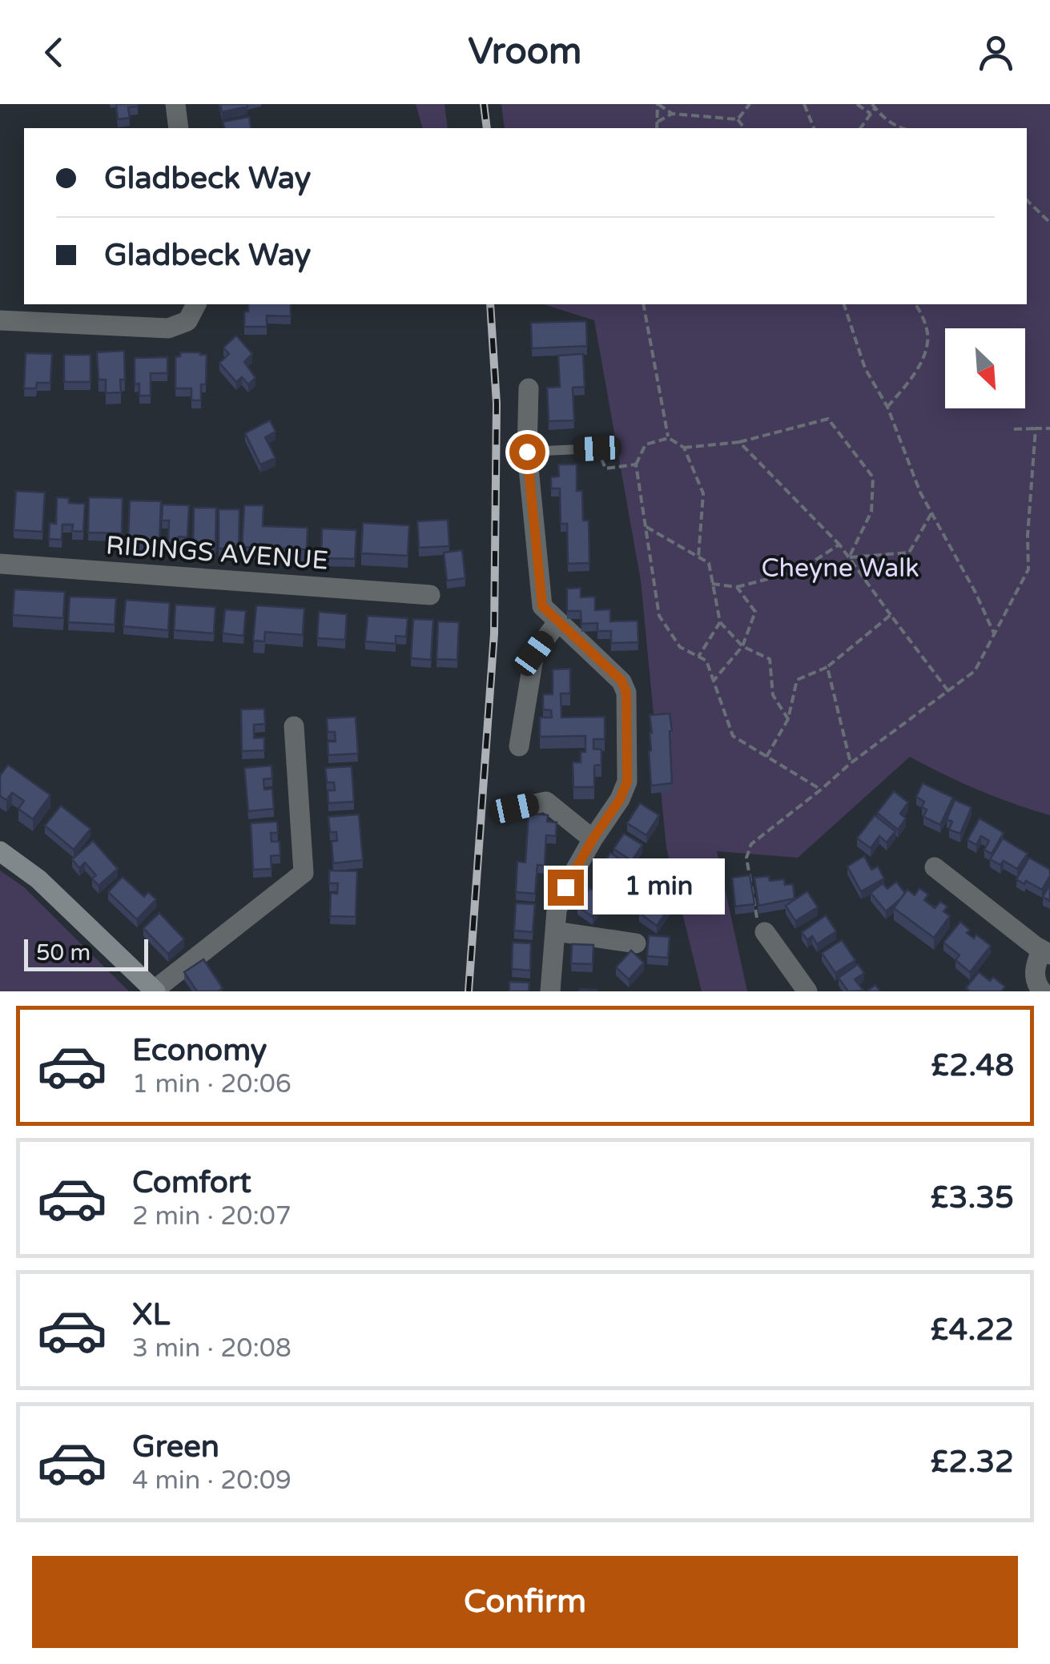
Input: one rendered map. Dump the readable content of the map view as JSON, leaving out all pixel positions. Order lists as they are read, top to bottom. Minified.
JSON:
{"streets":{"street":["RIDINGS AVENUE"]},"parks":["Cheyne Walk"],"scale_bar":"50 m","north":"bottom right","page":{"header":"Vroom","banner":["Gladbeck Way","Gladbeck Way"],"bubble":"1 min","scale":"50 m","list":[{"name":"Economy","note":"1 min · 20:06","value":"£2.48"},{"name":"Comfort","note":"2 min · 20:07","value":"£3.35"},{"name":"XL","note":"3 min · 20:08","value":"£4.22"},{"name":"Green","note":"4 min · 20:09","value":"£2.32"}],"buttons":"Confirm"}}
